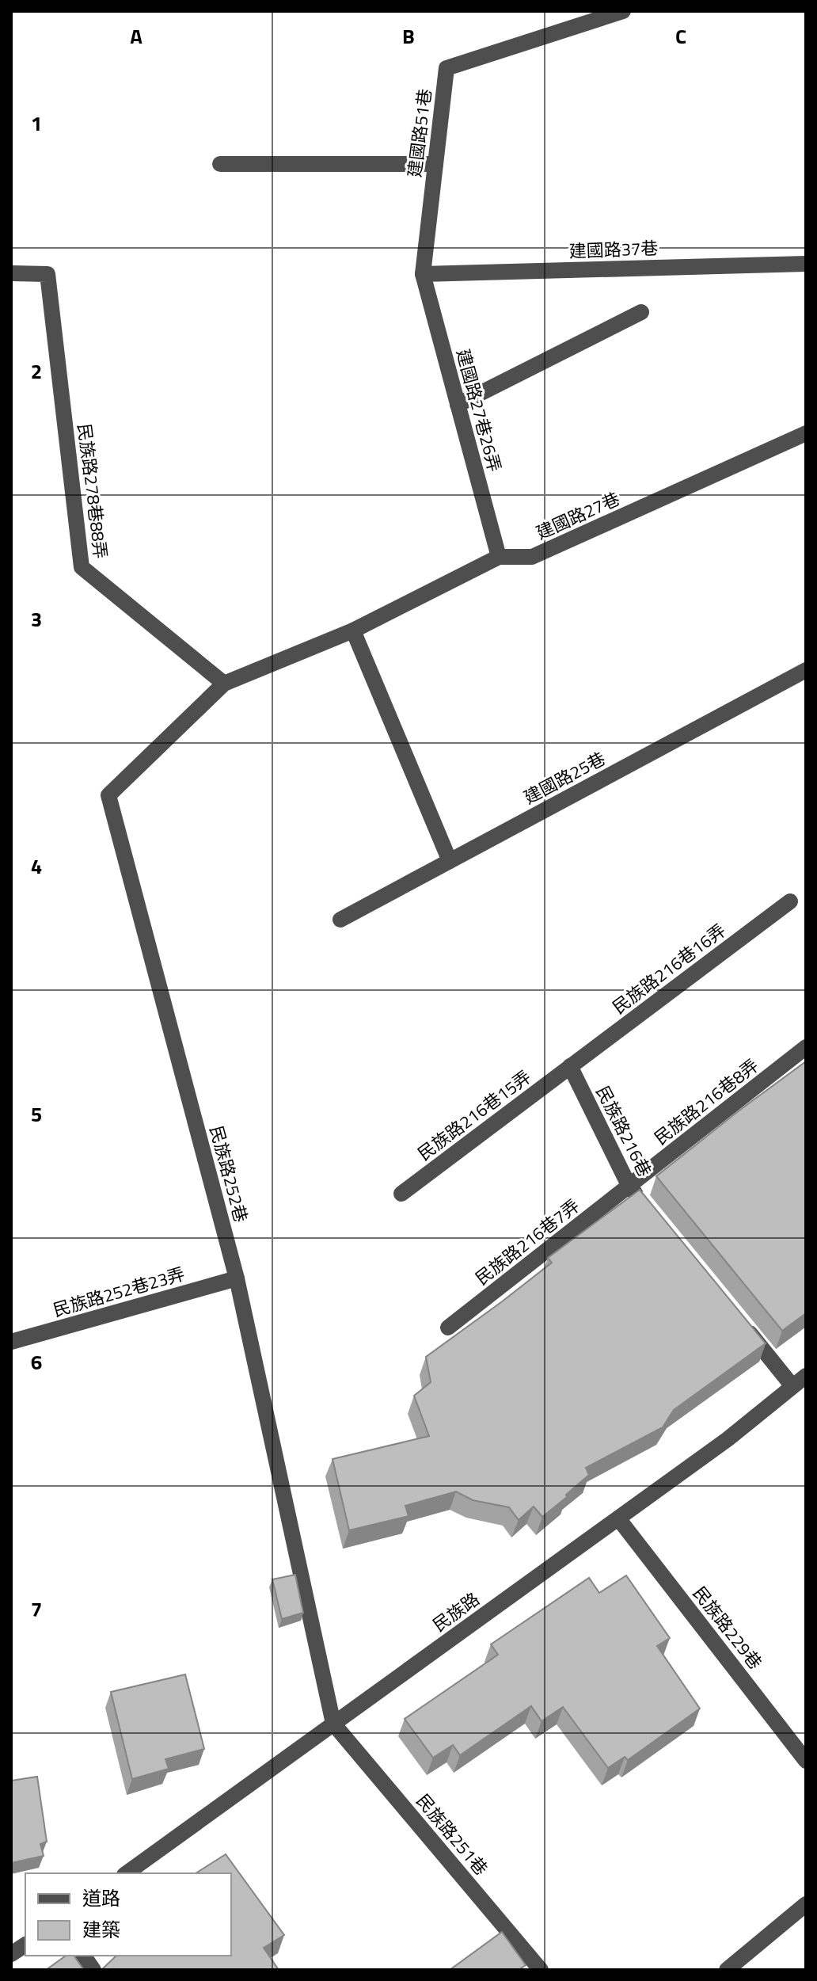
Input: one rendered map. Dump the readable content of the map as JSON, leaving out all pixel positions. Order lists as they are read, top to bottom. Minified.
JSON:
{"streets":{"street":["建國路51巷","建國路37巷","建國路27巷26弄","民族路278巷88弄","建國路27巷","建國路25巷","民族路216巷16弄","民族路216巷8弄","民族路216巷15弄","民族路216巷","民族路252巷","民族路216巷7弄","民族路252巷23弄","民族路","民族路229巷","民族路251巷"]},"crossings":[["建國路51巷","建國路37巷"],["建國路51巷","建國路27巷26弄"],["建國路37巷","建國路27巷26弄"],["建國路27巷26弄","建國路27巷"],["民族路278巷88弄","建國路27巷"],["民族路278巷88弄","民族路252巷"],["建國路27巷","民族路252巷"],["民族路216巷16弄","民族路216巷15弄"],["民族路216巷16弄","民族路216巷"],["民族路216巷8弄","民族路216巷"],["民族路216巷8弄","民族路216巷7弄"],["民族路216巷15弄","民族路216巷"],["民族路216巷","民族路216巷7弄"],["民族路252巷","民族路252巷23弄"],["民族路252巷","民族路"],["民族路252巷","民族路251巷"],["民族路","民族路229巷"],["民族路","民族路251巷"]],"legend":["道路","建築"],"grid":{"columns":["A","B","C"],"rows":["1","2","3","4","5","6","7"]}}
